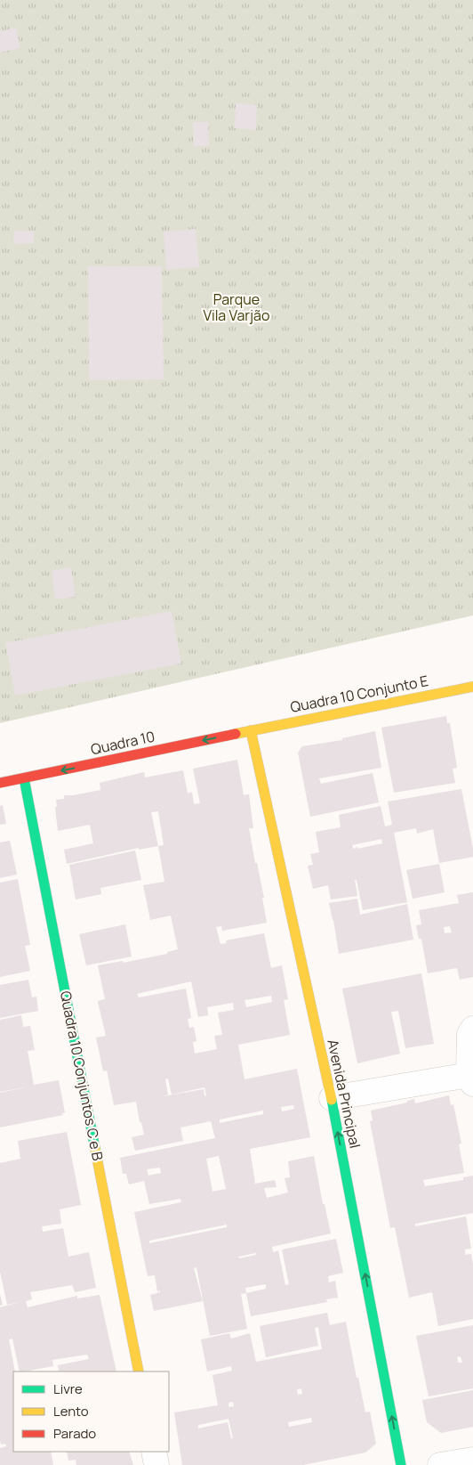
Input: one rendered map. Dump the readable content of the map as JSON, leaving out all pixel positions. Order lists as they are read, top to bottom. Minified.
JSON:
{"streets":{"street":["Quadra 10 Conjunto E","Quadra 10","Quadra 10 Conjuntos C e B","Avenida Principal"]},"crossings":[["Quadra 10 Conjunto E","Quadra 10"],["Quadra 10 Conjunto E","Avenida Principal"],["Quadra 10","Quadra 10 Conjuntos C e B"],["Quadra 10","Avenida Principal"]],"one_way":["Quadra 10","Avenida Principal"],"parks":["Parque Vila Varjão"],"legend":["Livre","Lento","Parado"]}
